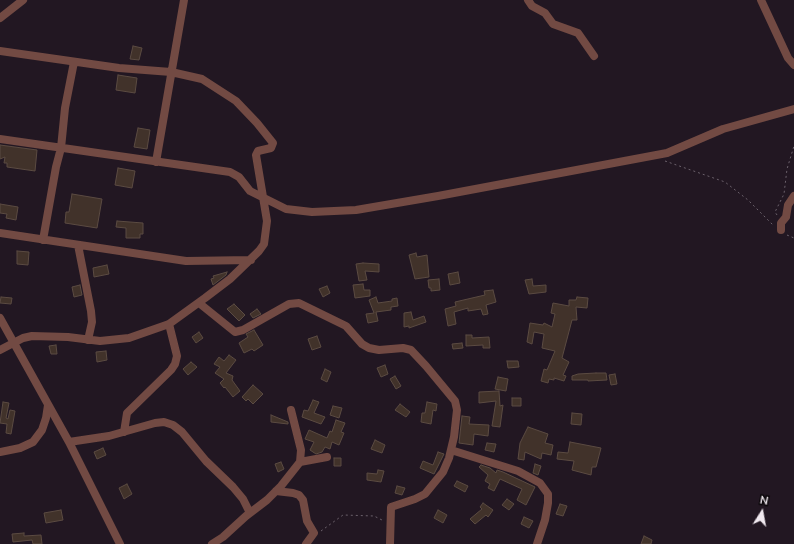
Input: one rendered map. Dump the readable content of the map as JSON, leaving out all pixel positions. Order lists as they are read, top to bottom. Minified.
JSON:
{"north":"top"}
